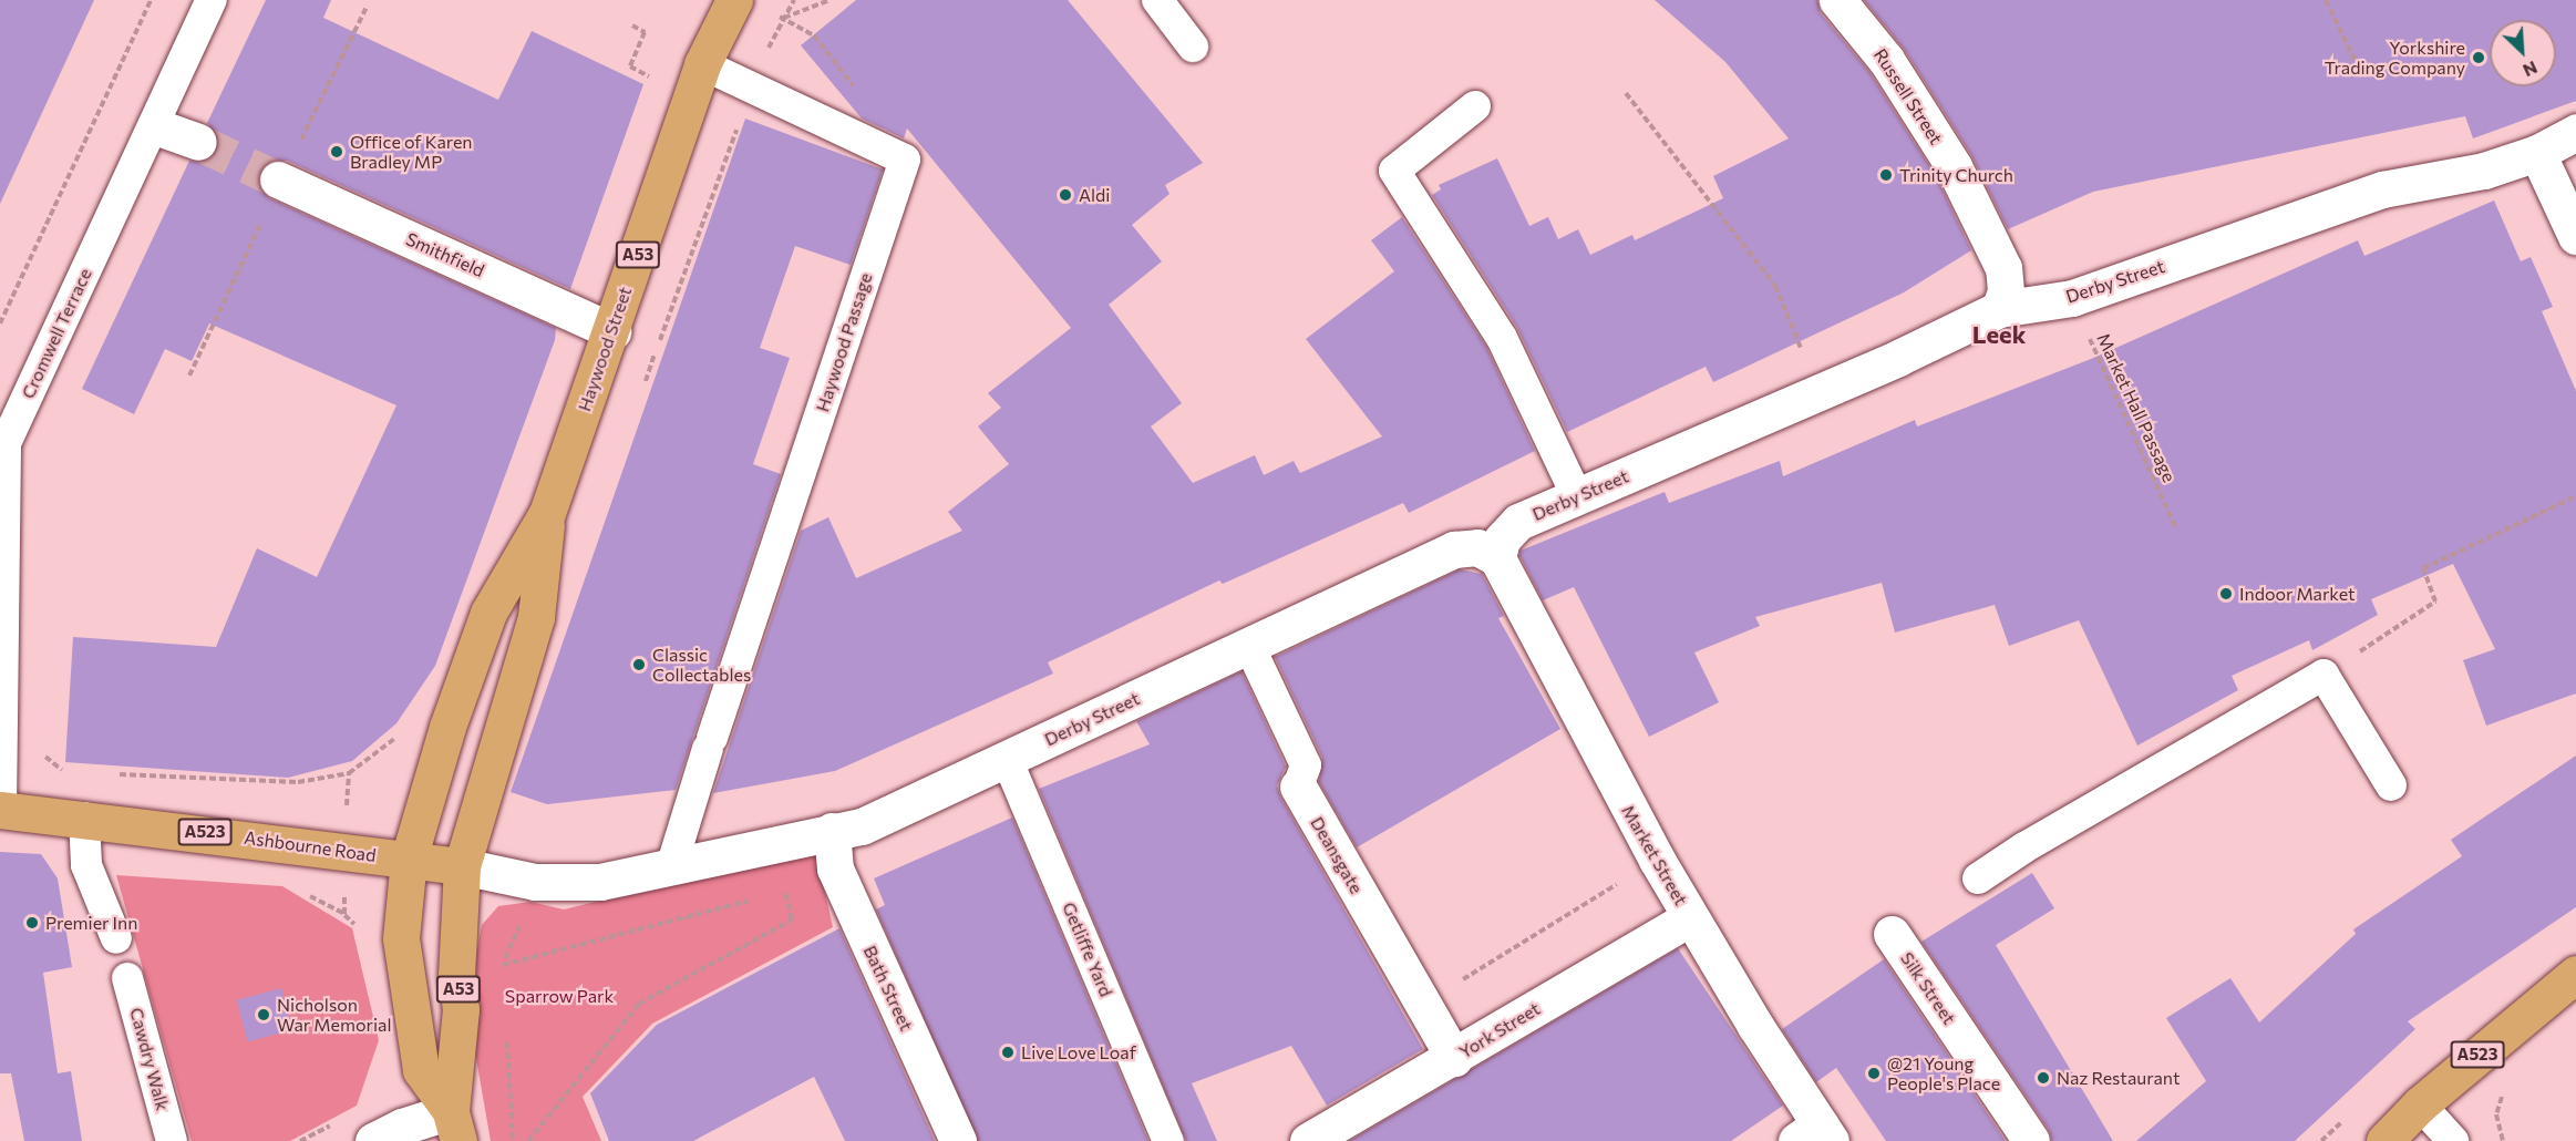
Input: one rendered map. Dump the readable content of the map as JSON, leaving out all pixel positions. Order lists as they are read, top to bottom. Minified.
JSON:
{"streets":{"highway":["A53","Haywood Street","A523","Ashbourne Road"],"street":["Russell Street","Smithfield","Derby Street","Deansgate","Market Street","Bath Street","Silk Street","York Street"],"lane":["Cromwell Terrace","Haywood Passage","Getliffe Yard","Cawdry Walk"],"path":["Market Hall Passage"]},"crossings":[["Russell Street","Derby Street"],["Smithfield","Haywood Street"],["A53","Derby Street"],["A53","Haywood Street"],["A53","Ashbourne Road"],["Derby Street","Haywood Passage"],["Derby Street","Haywood Street"],["Derby Street","Market Hall Passage"],["Derby Street","Ashbourne Road"],["Derby Street","Deansgate"],["Derby Street","Market Street"],["Derby Street","Getliffe Yard"],["Derby Street","Bath Street"],["Cromwell Terrace","Ashbourne Road"],["Haywood Passage","Haywood Street"],["Haywood Street","Ashbourne Road"],["Deansgate","York Street"],["Market Street","York Street"]],"districts":["Leek"],"parks":["Sparrow Park"],"places":["Yorkshire Trading Company","Office of Karen Bradley MP","Trinity Church","Aldi","Indoor Market","Classic Collectables","Premier Inn","Nicholson War Memorial","Live Love Loaf","@21 Young People's Place","Naz Restaurant"],"north":"bottom right"}
